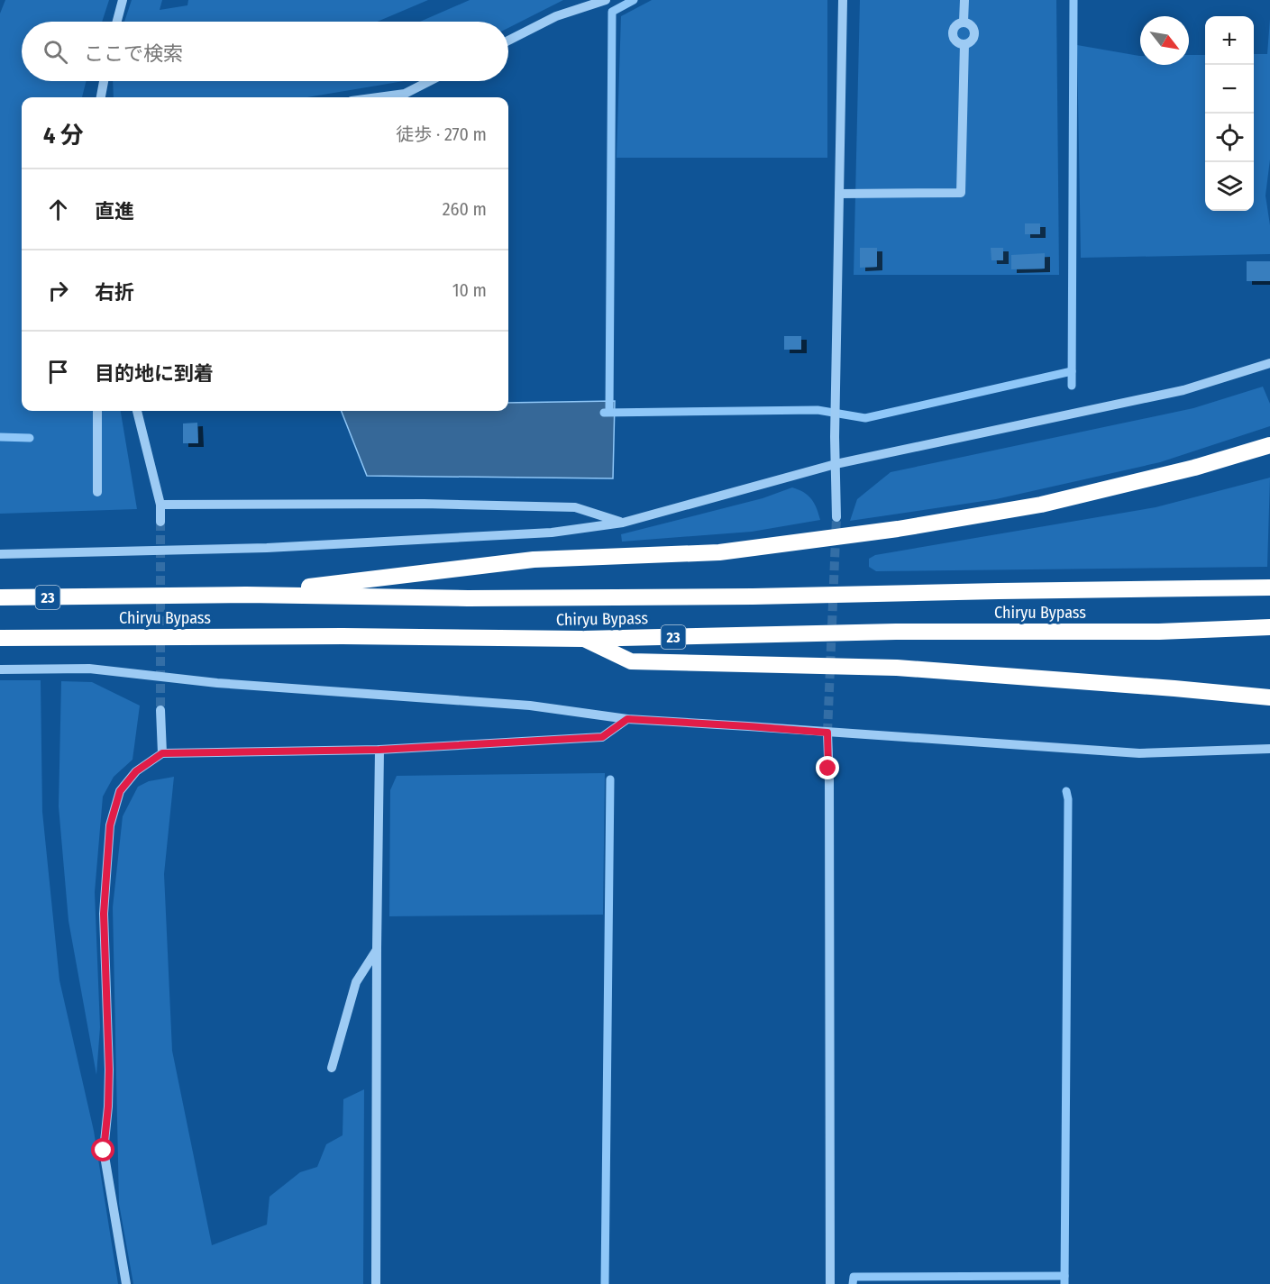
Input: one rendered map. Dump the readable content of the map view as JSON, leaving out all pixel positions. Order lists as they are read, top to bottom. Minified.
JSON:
{"streets":{"highway":["23","Chiryu Bypass"]},"crossings":[["23","Chiryu Bypass"]],"north":"bottom right","page":{"map_buttons":["+","−"],"search":"ここで検索","heading":["4 分","徒歩 · 270 m"],"list":[["直進","260 m"],["右折","10 m"],"目的地に到着"]}}
